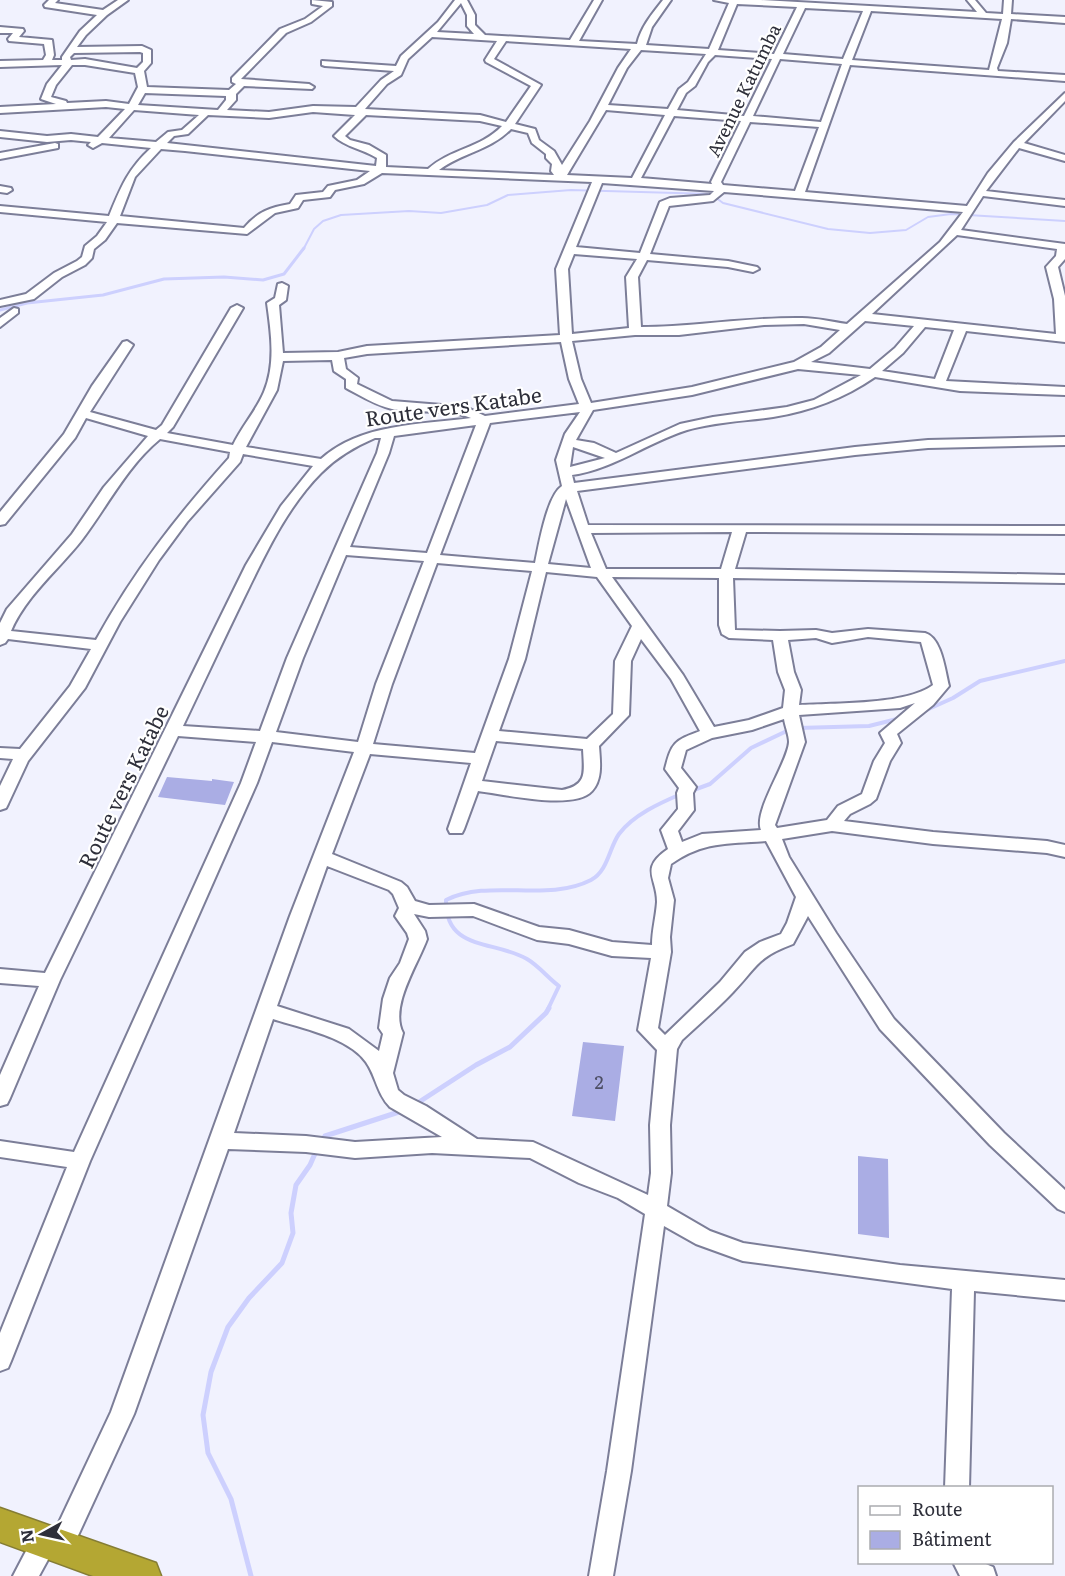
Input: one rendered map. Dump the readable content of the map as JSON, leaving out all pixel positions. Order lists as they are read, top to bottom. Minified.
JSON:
{"streets":{"street":["Avenue Katumba","Route vers Katabe"]},"house_numbers":["2"],"legend":["Route","Bâtiment"],"north":"left"}
